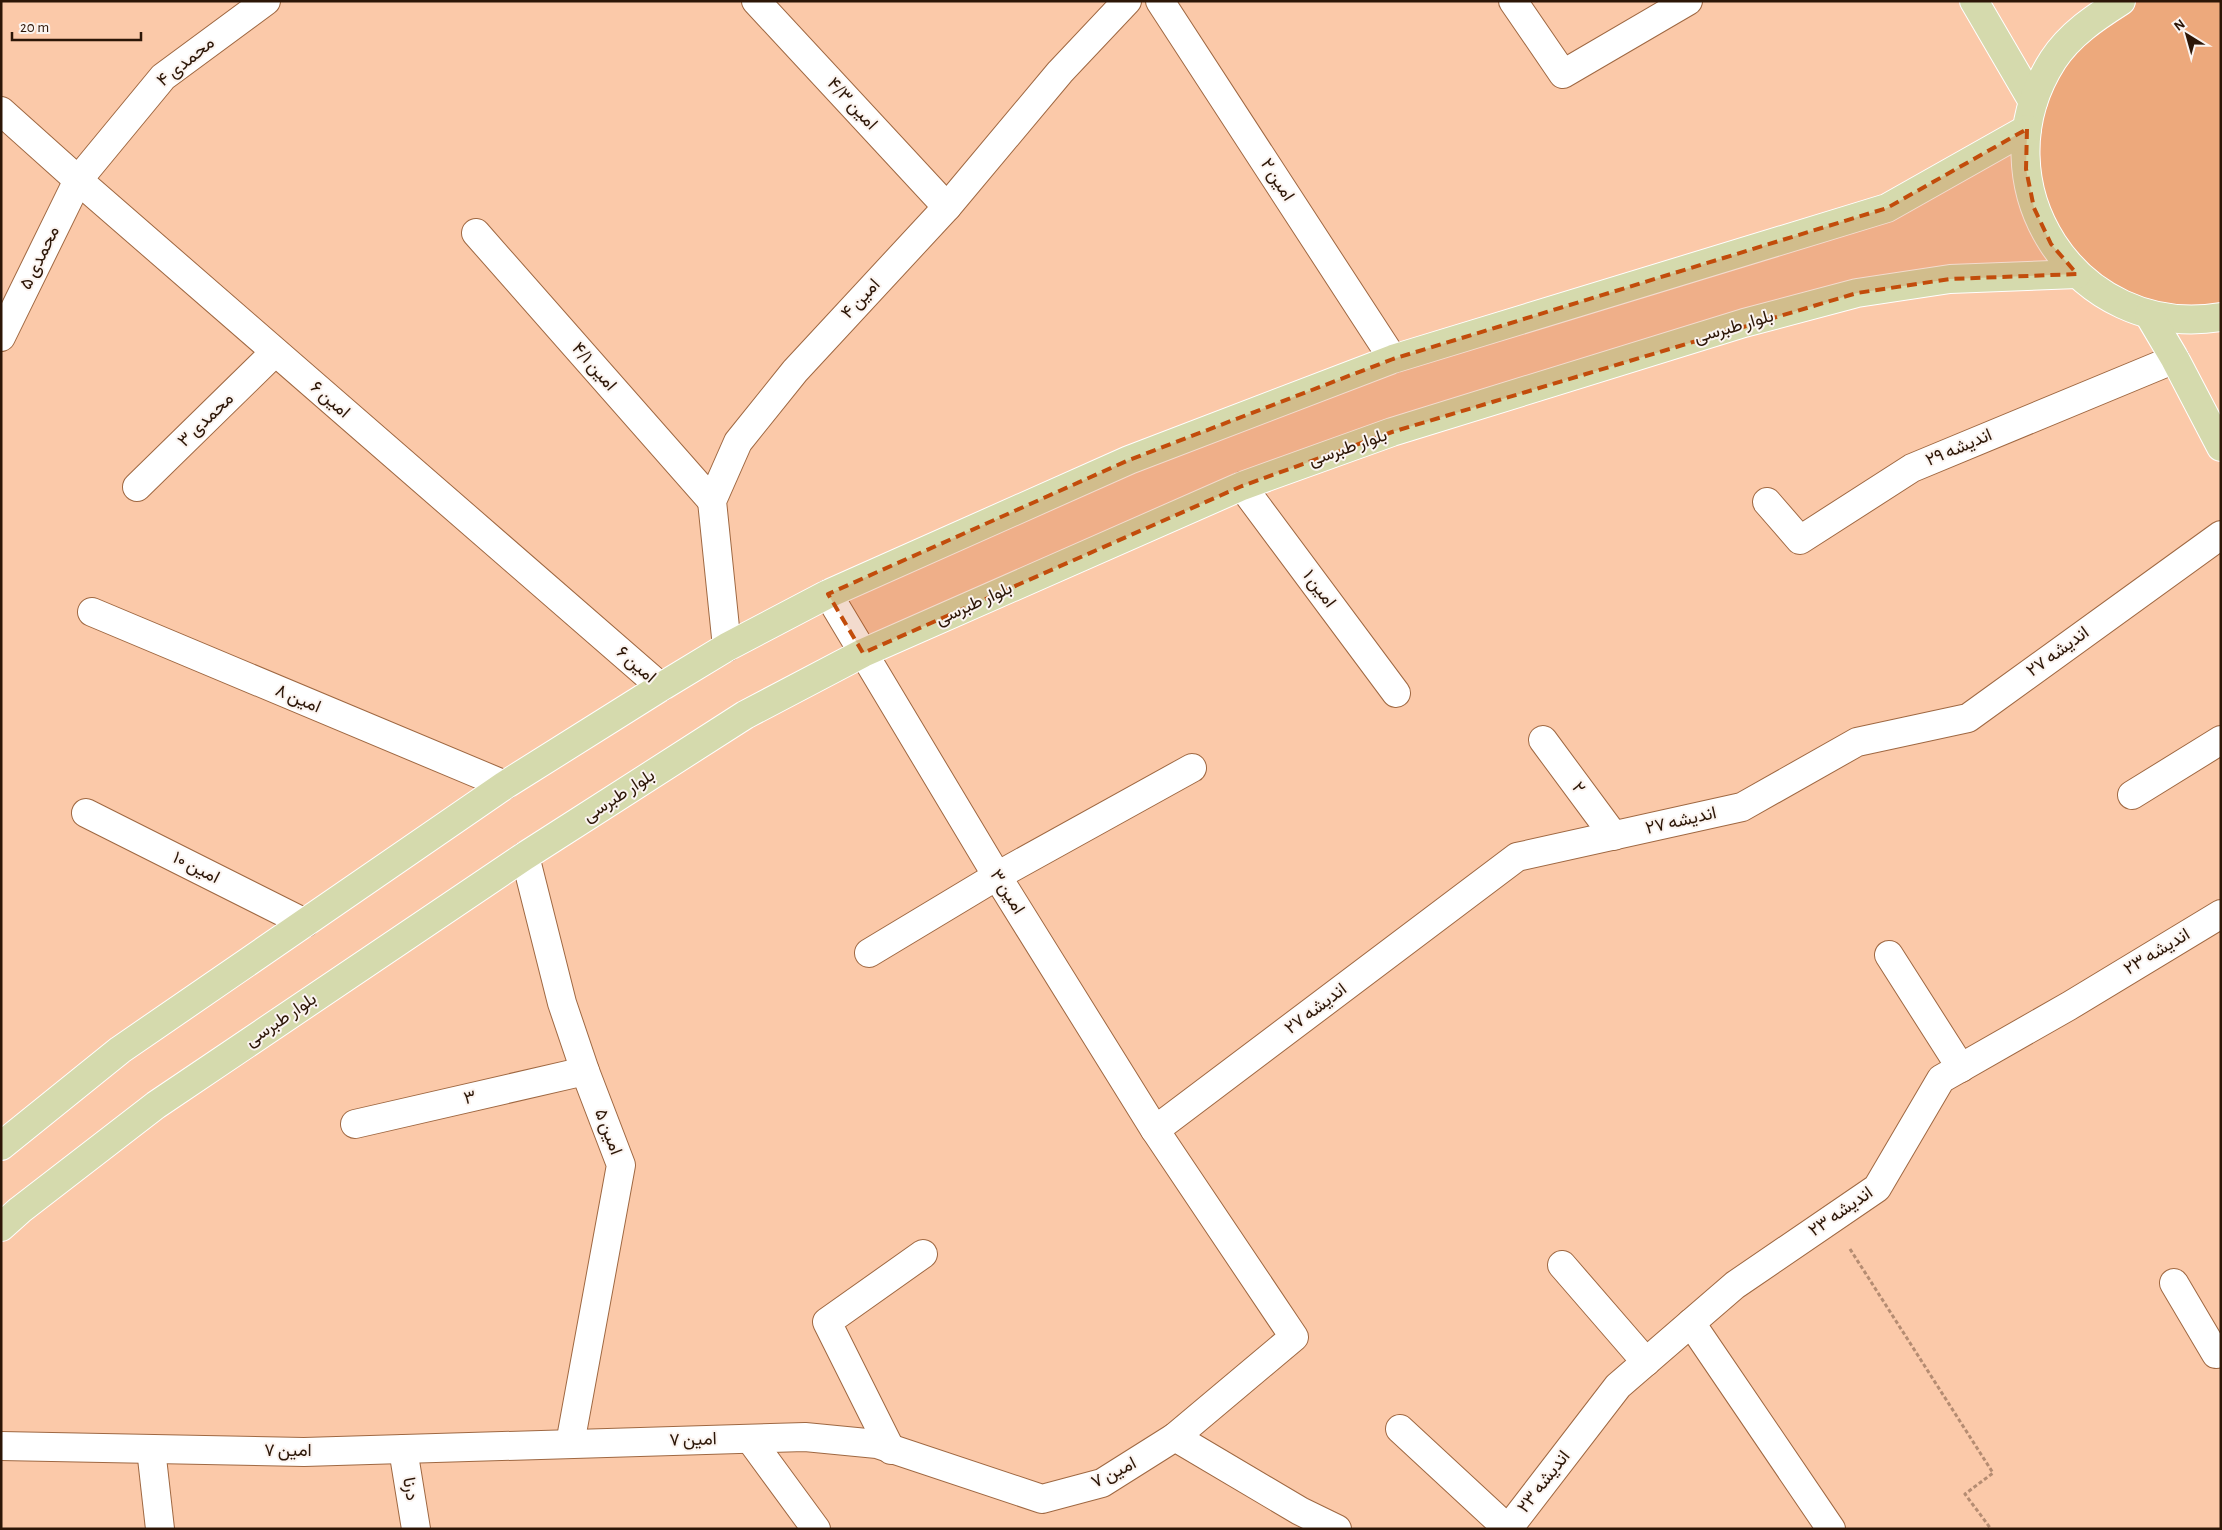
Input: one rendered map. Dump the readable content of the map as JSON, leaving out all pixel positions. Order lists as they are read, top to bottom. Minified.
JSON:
{"streets":{"main road":["بلوار طبرسی"],"street":["محمدی ۴","۴/۳ امین","امین ۲","محمدی ۵","امین ۴","امین ۴/۱","امین ۶","محمدی ۳","اندیشه ۲۹","امین ۱","اندیشه ۲۷","امین ۸","۲","امین ۱۰","امین ۳","اندیشه ۲۳","۳","امین ۵","امین ۷","درنا"]},"crossings":[["محمدی ۴","محمدی ۵"],["محمدی ۴","امین ۶"],["۴/۳ امین","امین ۴"],["محمدی ۵","امین ۶"],["امین ۴","امین ۴/۱"],["بلوار طبرسی","امین ۱"],["بلوار طبرسی","امین ۳"],["بلوار طبرسی","امین ۵"],["امین ۶","محمدی ۳"],["اندیشه ۲۷","۲"],["اندیشه ۲۷","امین ۳"],["امین ۳","امین ۷"],["۳","امین ۵"],["امین ۵","امین ۷"],["امین ۷","درنا"]],"scale_bar":"20 m","north":"top left"}
